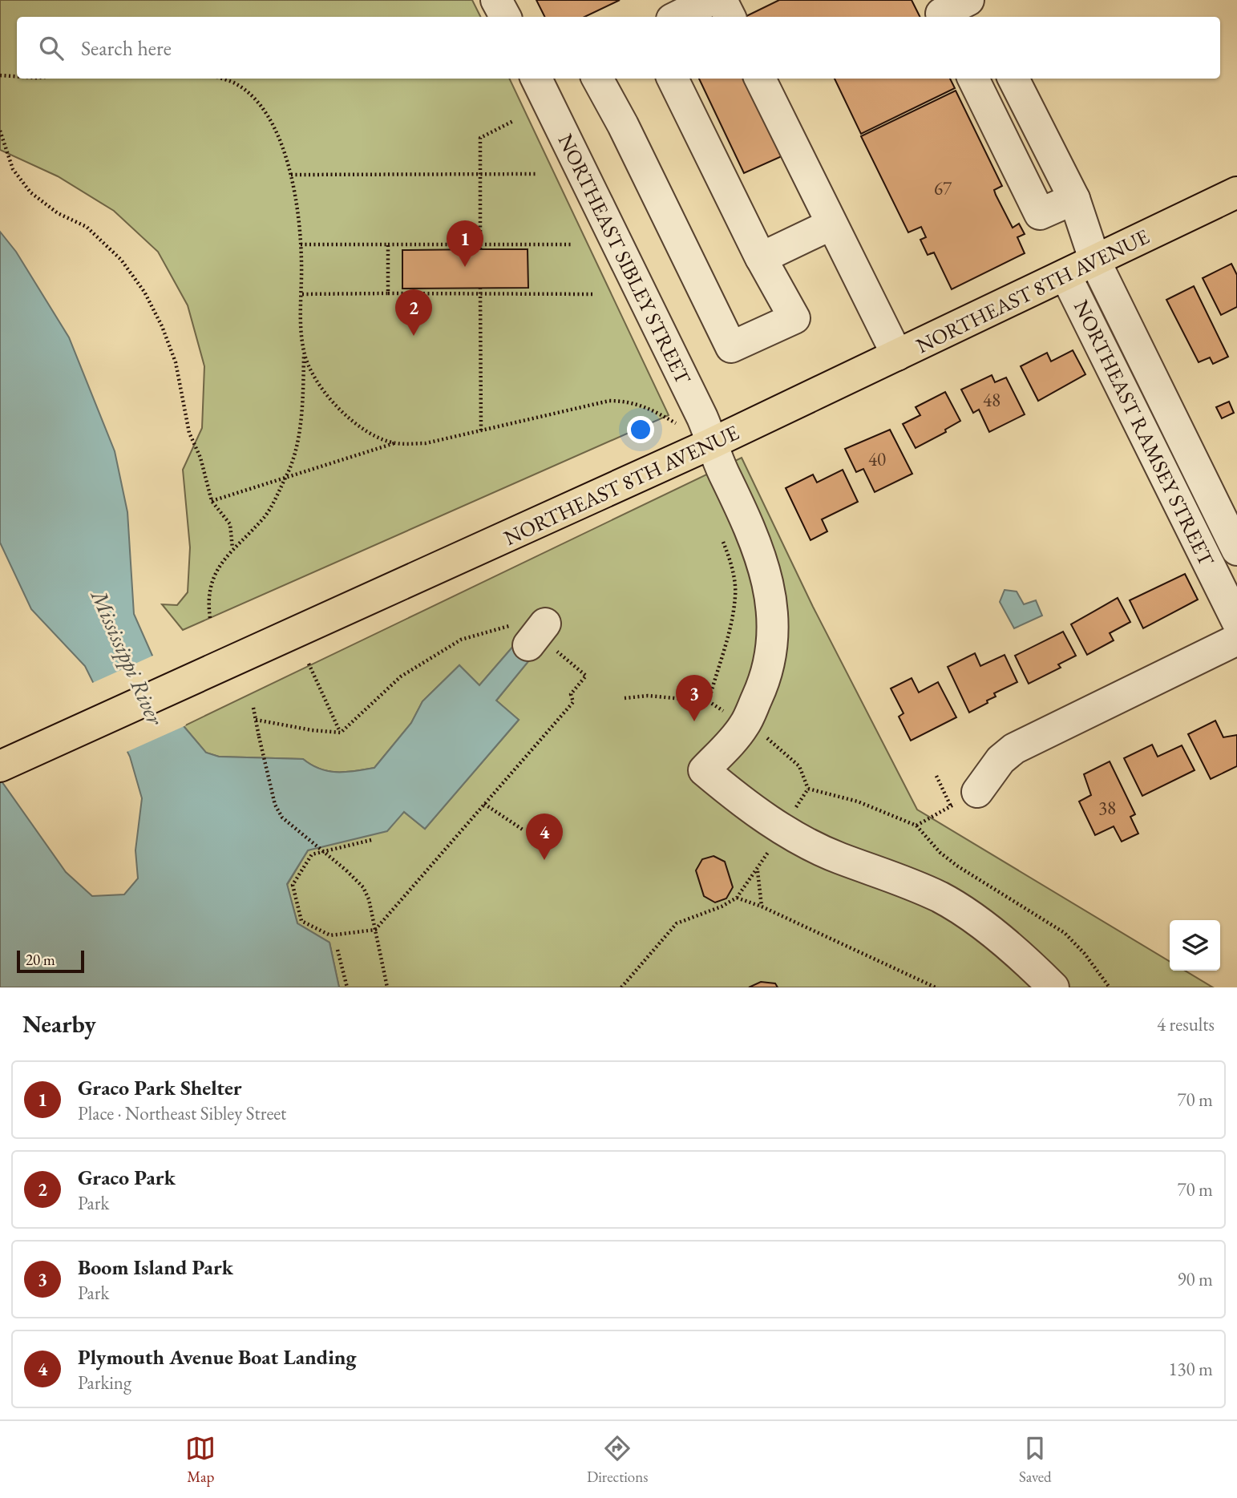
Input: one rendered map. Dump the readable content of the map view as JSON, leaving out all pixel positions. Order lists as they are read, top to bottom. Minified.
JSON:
{"streets":{"main road":["NORTHEAST 8TH AVENUE"],"street":["NORTHEAST SIBLEY STREET","NORTHEAST RAMSEY STREET"]},"crossings":[["NORTHEAST SIBLEY STREET","NORTHEAST 8TH AVENUE"],["NORTHEAST 8TH AVENUE","NORTHEAST RAMSEY STREET"]],"water":["Mississippi River"],"house_numbers":["67","48","40","38"],"scale_bar":"20 m","page":{"search":"Search here","pins":["1","2","3","4"],"scale":"20 m","heading":["Nearby","4 results"],"list":[{"mark":"1","name":"Graco Park Shelter","note":"Place · Northeast Sibley Street","value":"70 m"},{"mark":"2","name":"Graco Park","note":"Park","value":"70 m"},{"mark":"3","name":"Boom Island Park","note":"Park","value":"90 m"},{"mark":"4","name":"Plymouth Avenue Boat Landing","note":"Parking","value":"130 m"}],"nav":["Map","Directions","Saved"]}}
